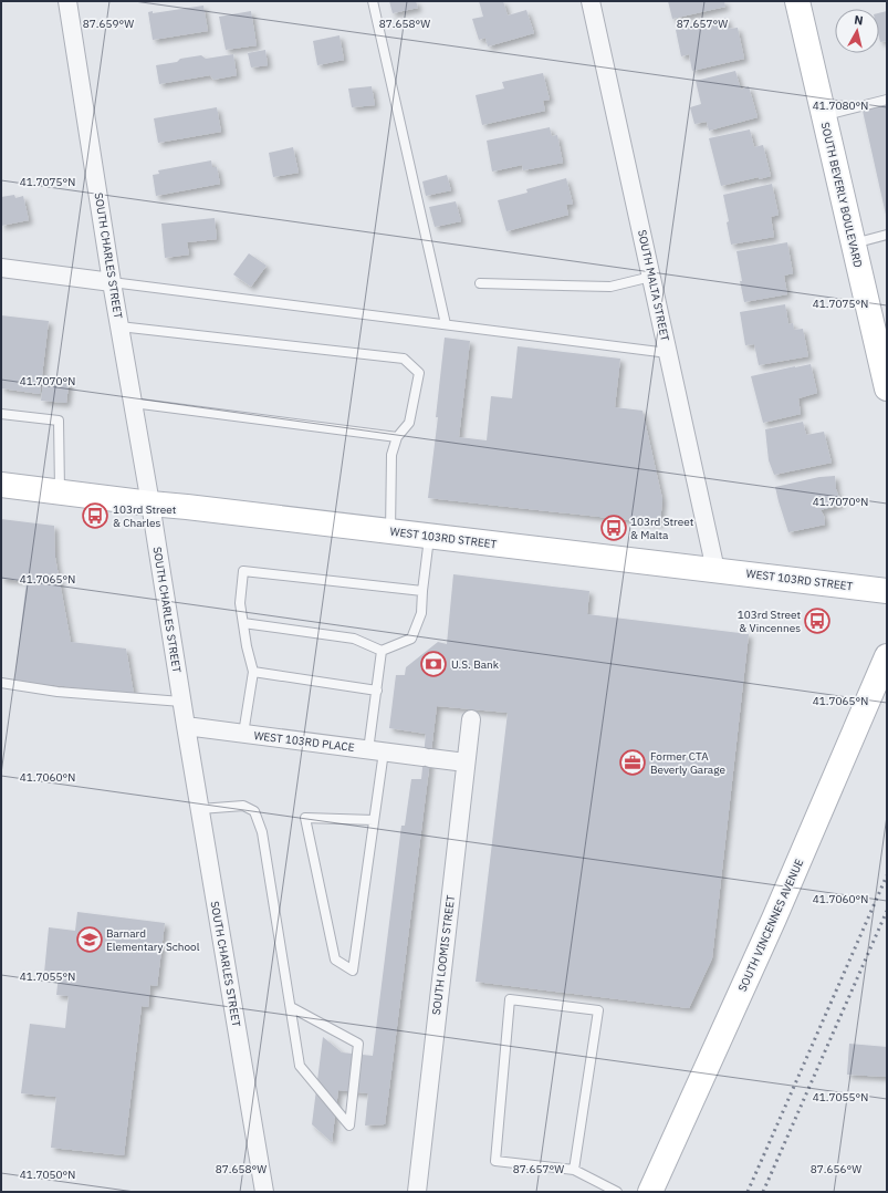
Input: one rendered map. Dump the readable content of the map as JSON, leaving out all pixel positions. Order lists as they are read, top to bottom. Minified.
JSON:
{"streets":{"main road":["SOUTH BEVERLY BOULEVARD","WEST 103RD STREET","SOUTH VINCENNES AVENUE"],"street":["SOUTH CHARLES STREET","SOUTH MALTA STREET","WEST 103RD PLACE","SOUTH LOOMIS STREET"]},"crossings":[["SOUTH CHARLES STREET","WEST 103RD STREET"],["SOUTH CHARLES STREET","WEST 103RD PLACE"],["SOUTH MALTA STREET","WEST 103RD STREET"],["WEST 103RD PLACE","SOUTH LOOMIS STREET"]],"places":{"bus stop":["103rd Street & Charles","103rd Street & Malta","103rd Street & Vincennes"],"bank":["U.S. Bank"],"office":["Former CTA Beverly Garage"],"school or university":["Barnard Elementary School"]},"north":"top","coordinates":["87.659°W","87.658°W","87.657°W","41.7080°N","41.7075°N","41.7070°N","41.7065°N","41.7060°N","41.7055°N","87.656°W","41.7050°N"]}
